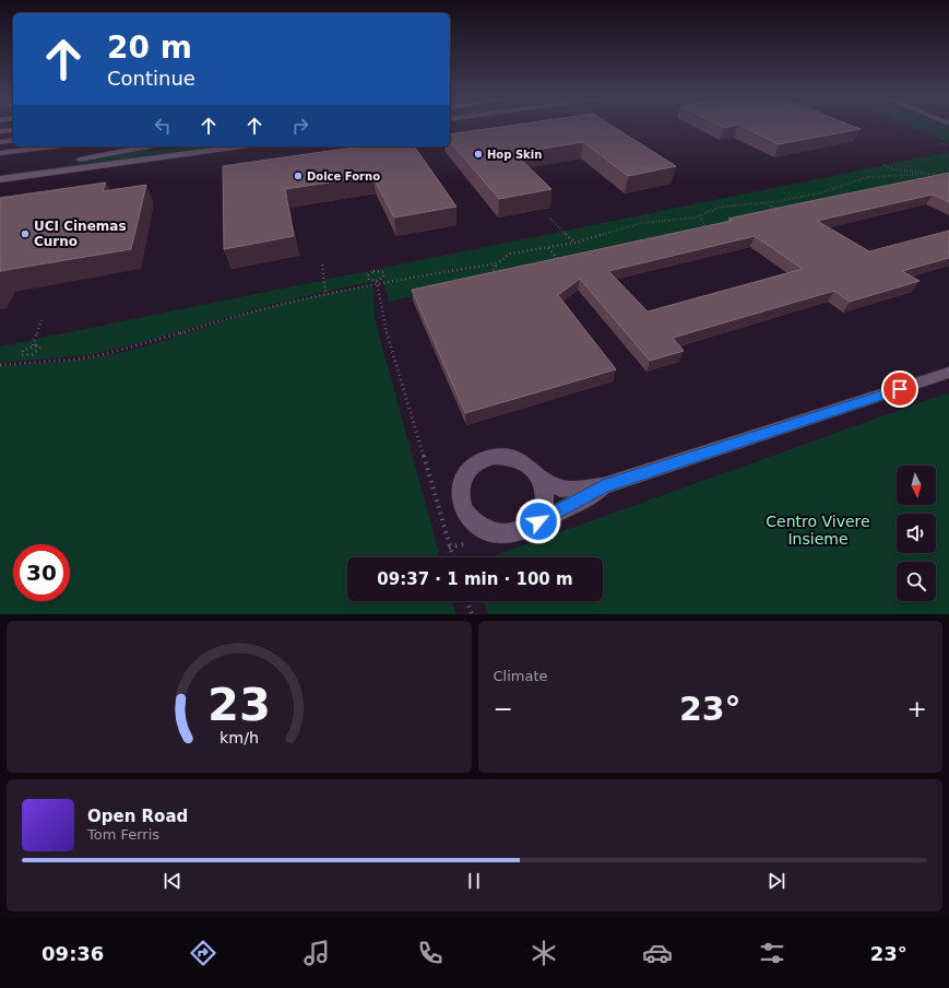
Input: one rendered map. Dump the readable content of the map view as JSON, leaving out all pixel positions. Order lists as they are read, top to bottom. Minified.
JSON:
{"parks":["Centro Vivere Insieme"],"places":["Hop Skin","Dolce Forno","UCI Cinemas Curno"],"north":"bottom","page":{"turn":["20 m","Continue"],"limit":"30","trip":"09:37 · 1 min · 100 m","tile":"Climate","heat":["−","23°","+"],"song":["Open Road","Tom Ferris"],"tabs":["09:36","23°"],"gauge":["23","km/h"]}}
